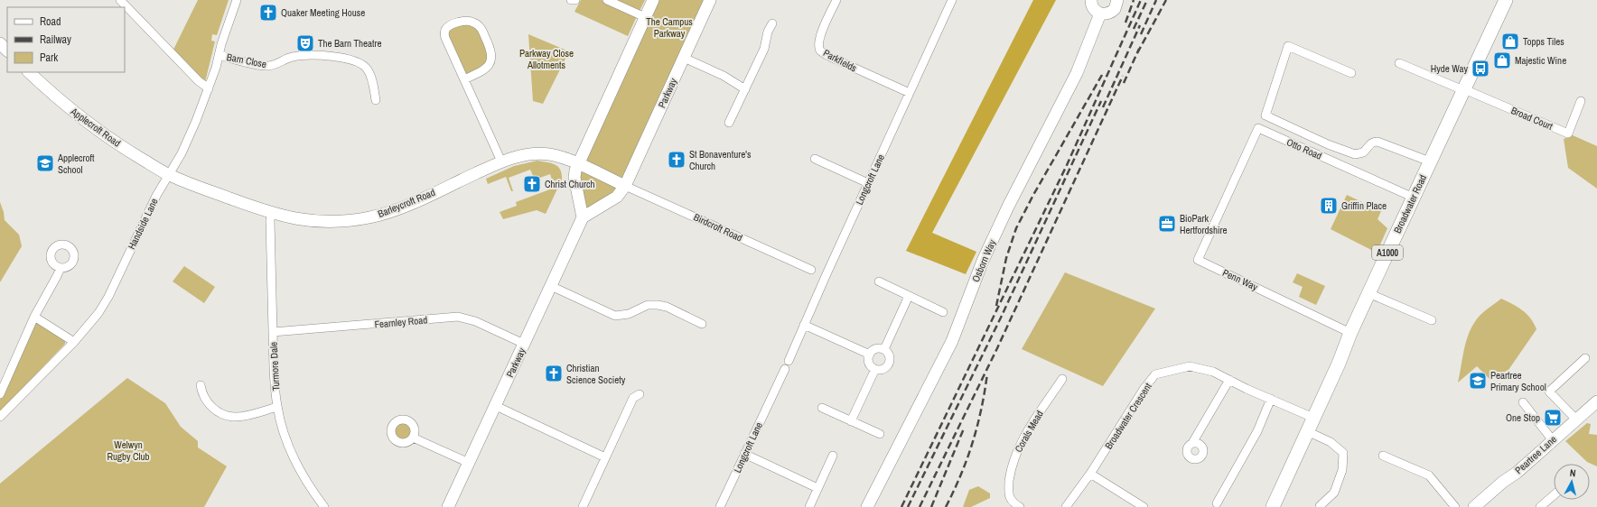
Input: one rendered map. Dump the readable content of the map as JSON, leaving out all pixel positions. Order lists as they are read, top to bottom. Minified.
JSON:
{"streets":{"main road":["Broadwater Road","A1000"],"street":["Barn Close","Parkfields","Parkway","Broad Court","Applecroft Road","Otto Road","Longcroft Lane","Barleycroft Road","Handside Lane","Birdcroft Road","Osborn Way","Penn Way","Fearnley Road","Turmore Dale","Broadwater Crescent","Corals Mead","Peartree Lane"]},"crossings":[["Barn Close","Handside Lane"],["Parkfields","Longcroft Lane"],["Parkway","Birdcroft Road"],["Parkway","Fearnley Road"],["Broad Court","Broadwater Road"],["Applecroft Road","Barleycroft Road"],["Applecroft Road","Handside Lane"],["Otto Road","Broadwater Road"],["Otto Road","Penn Way"],["Barleycroft Road","Handside Lane"],["Barleycroft Road","Turmore Dale"],["Broadwater Road","Penn Way"],["Broadwater Road","Broadwater Crescent"],["Fearnley Road","Turmore Dale"]],"parks":["The Campus Parkway","Parkway Close Allotments","Welwyn Rugby Club"],"places":{"church":["Quaker Meeting House","St Bonaventure's Church","Christ Church","Christian Science Society"],"shop":["Topps Tiles","Majestic Wine"],"theatre":["The Barn Theatre"],"bus stop":["Hyde Way"],"school or university":["Applecroft School","Peartree Primary School"],"building":["Griffin Place"],"office":["BioPark Hertfordshire"],"supermarket":["One Stop"]},"legend":["Road","Railway","Park"],"north":"top"}
